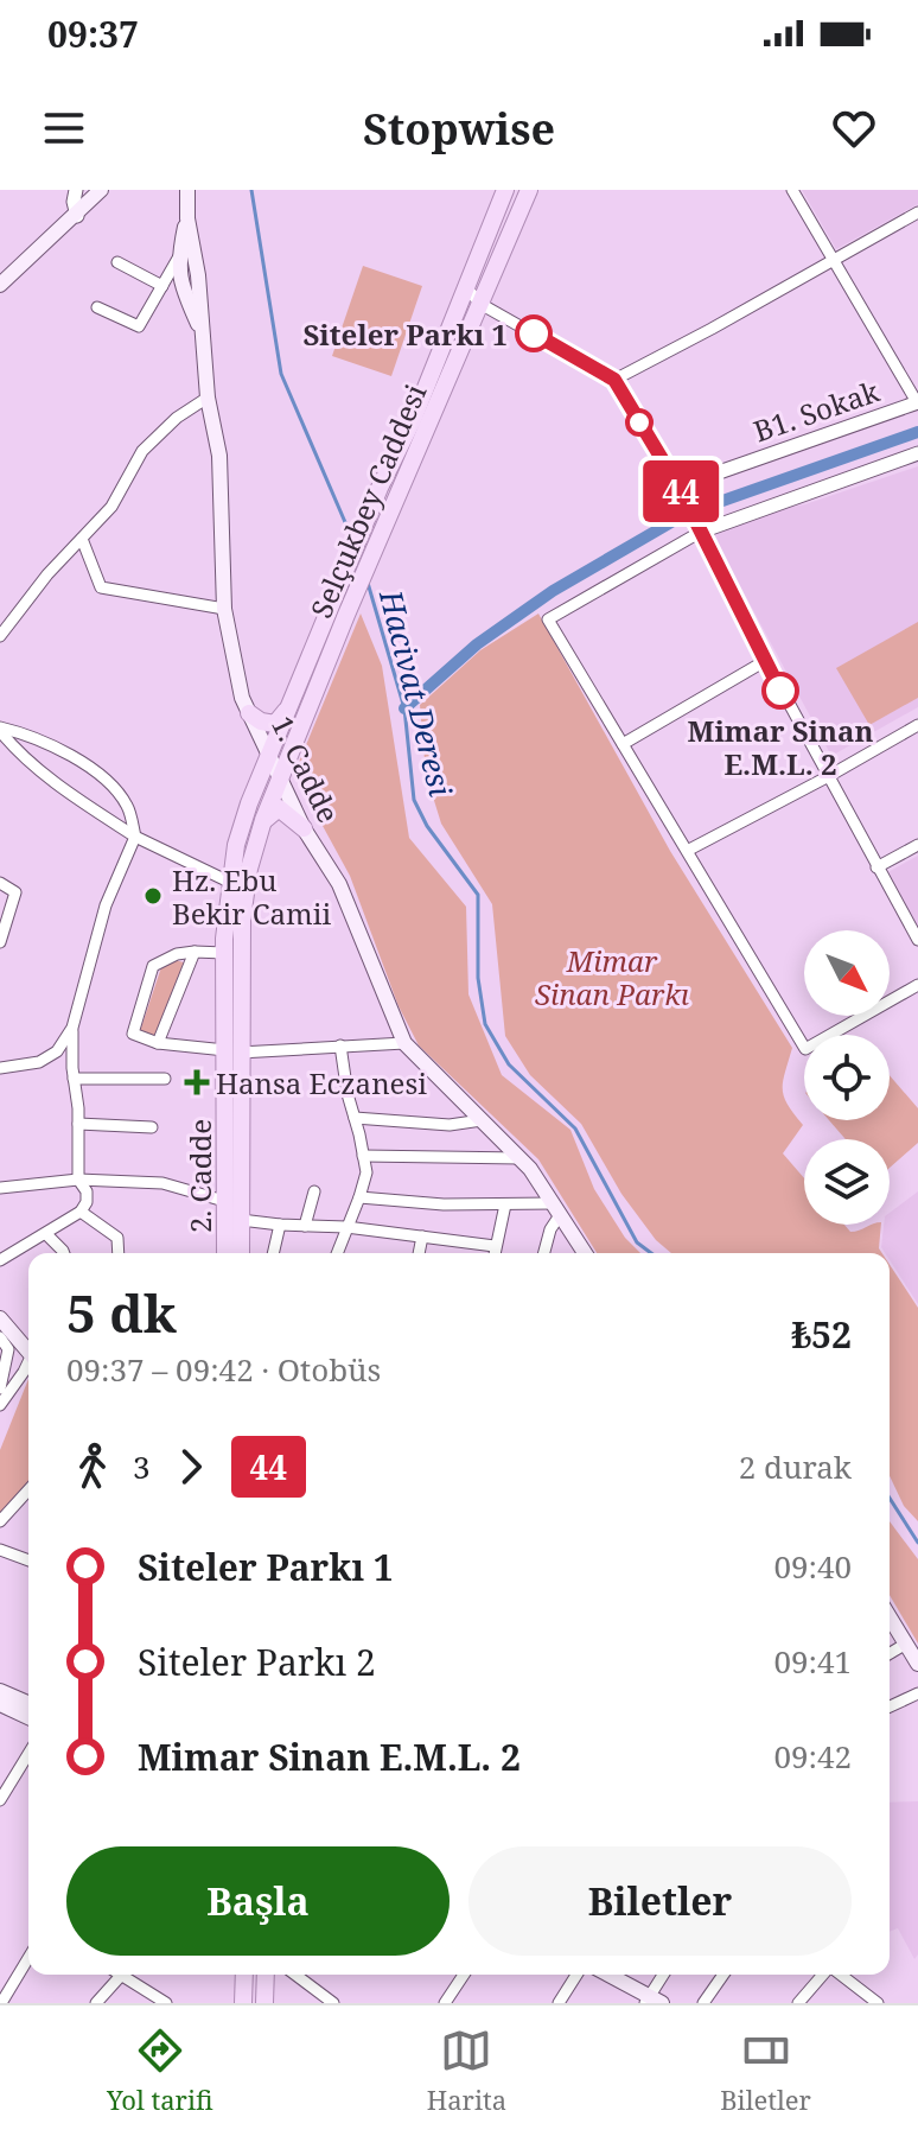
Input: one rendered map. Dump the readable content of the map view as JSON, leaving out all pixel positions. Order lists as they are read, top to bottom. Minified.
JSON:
{"streets":{"main road":["Selçukbey Caddesi","1. Cadde","2. Cadde"],"street":["B1. Sokak"]},"crossings":[["Selçukbey Caddesi","1. Cadde"],["Selçukbey Caddesi","2. Cadde"],["1. Cadde","2. Cadde"]],"water":["Hacivat Deresi"],"parks":["Mimar Sinan Parkı"],"places":{"other":["Siteler Parkı 1","Mimar Sinan E.M.L. 2","Hz. Ebu Bekir Camii"],"health":["Hansa Eczanesi"]},"lines":["bus line 44"],"north":"bottom right","page":{"status":"09:37","header":"Stopwise","on_map":"44","heading":["5 dk","09:37 – 09:42 · Otobüs","₺52"],"legs":["3","44","2 durak"],"list":[{"name":"Siteler Parkı 1","value":"09:40"},{"name":"Siteler Parkı 2","value":"09:41"},{"name":"Mimar Sinan E.M.L. 2","value":"09:42"}],"buttons":["Başla","Biletler"],"tabs":["Yol tarifi","Harita","Biletler"]}}
